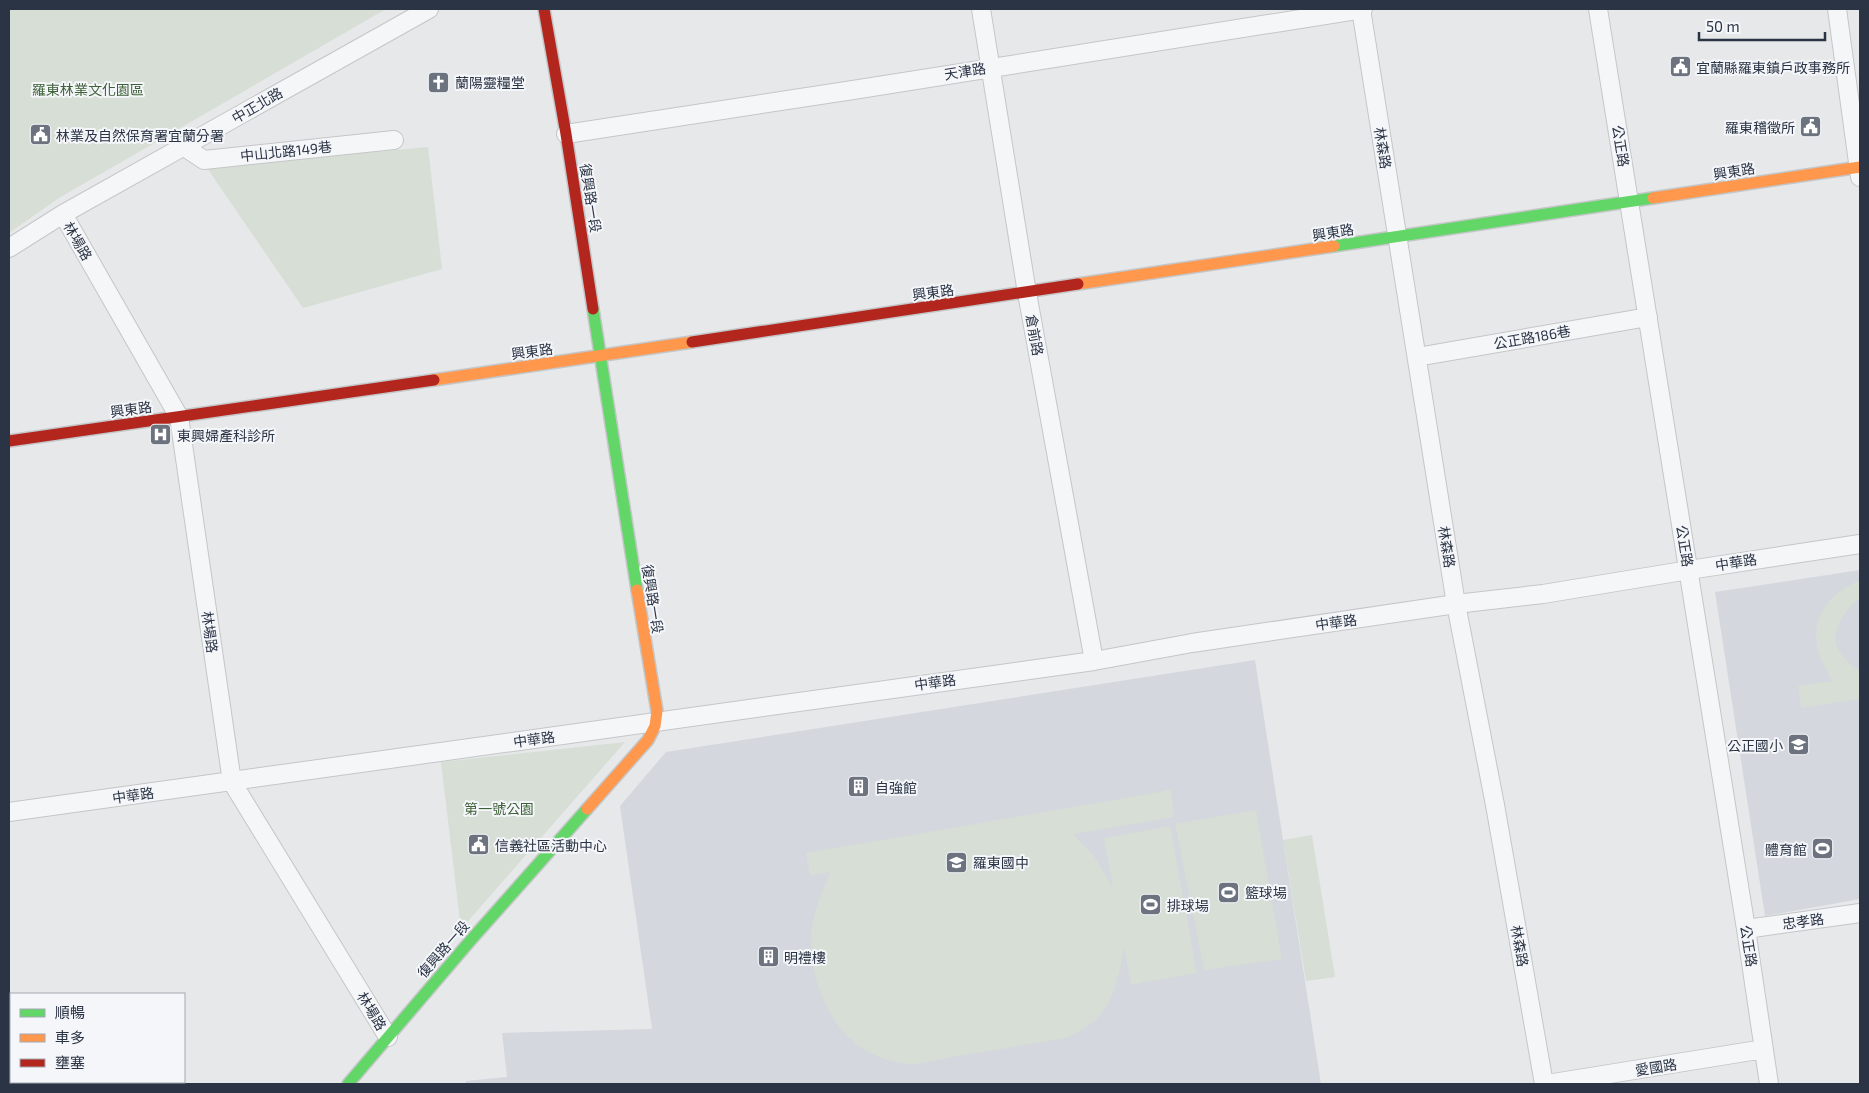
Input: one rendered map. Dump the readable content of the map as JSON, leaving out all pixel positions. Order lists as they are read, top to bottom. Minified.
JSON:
{"streets":{"street":["天津路","中正北路","公正路","林森路","中山北路149巷","興東路","復興路一段","林場路","倉前路","公正路186巷","中華路","忠孝路","愛國路"]},"crossings":[["天津路","林森路"],["天津路","復興路一段"],["天津路","倉前路"],["中正北路","中山北路149巷"],["中正北路","林場路"],["公正路","興東路"],["公正路","公正路186巷"],["公正路","中華路"],["公正路","忠孝路"],["公正路","愛國路"],["林森路","興東路"],["林森路","公正路186巷"],["林森路","中華路"],["林森路","愛國路"],["興東路","復興路一段"],["興東路","林場路"],["興東路","倉前路"],["復興路一段","林場路"],["復興路一段","中華路"],["林場路","中華路"],["倉前路","中華路"]],"parks":["羅東林業文化園區","第一號公園"],"places":{"public building":["宜蘭縣羅東鎮戶政事務所","羅東稽徵所","林業及自然保育署宜蘭分署","信義社區活動中心"],"church":["蘭陽靈糧堂"],"hospital":["東興婦產科診所"],"school or university":["公正國小","羅東國中"],"building":["自強館","明禮樓"],"sports":["體育館","籃球場","排球場"]},"legend":["順暢","車多","壅塞"],"scale_bar":"50 m"}
